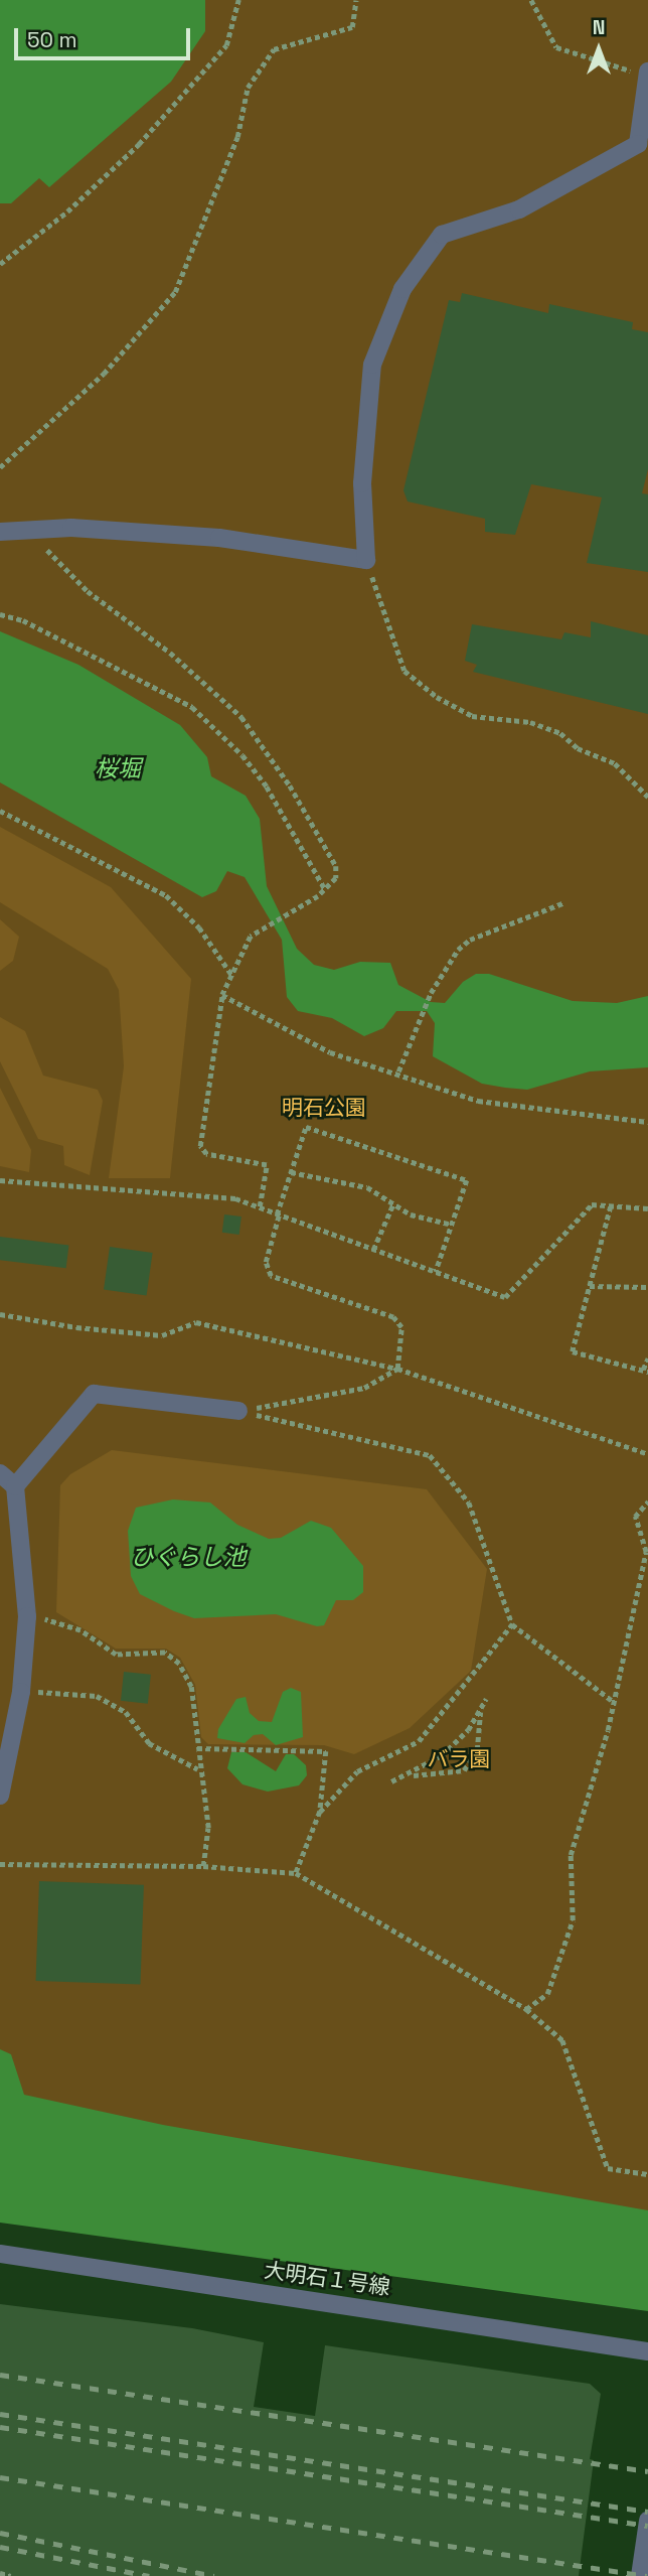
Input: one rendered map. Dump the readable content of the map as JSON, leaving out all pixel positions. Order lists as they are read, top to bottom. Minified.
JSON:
{"streets":{"street":["大明石１号線"]},"water":["桜堀","ひぐらし池"],"parks":["明石公園","バラ園"],"scale_bar":"50 m","north":"top"}
